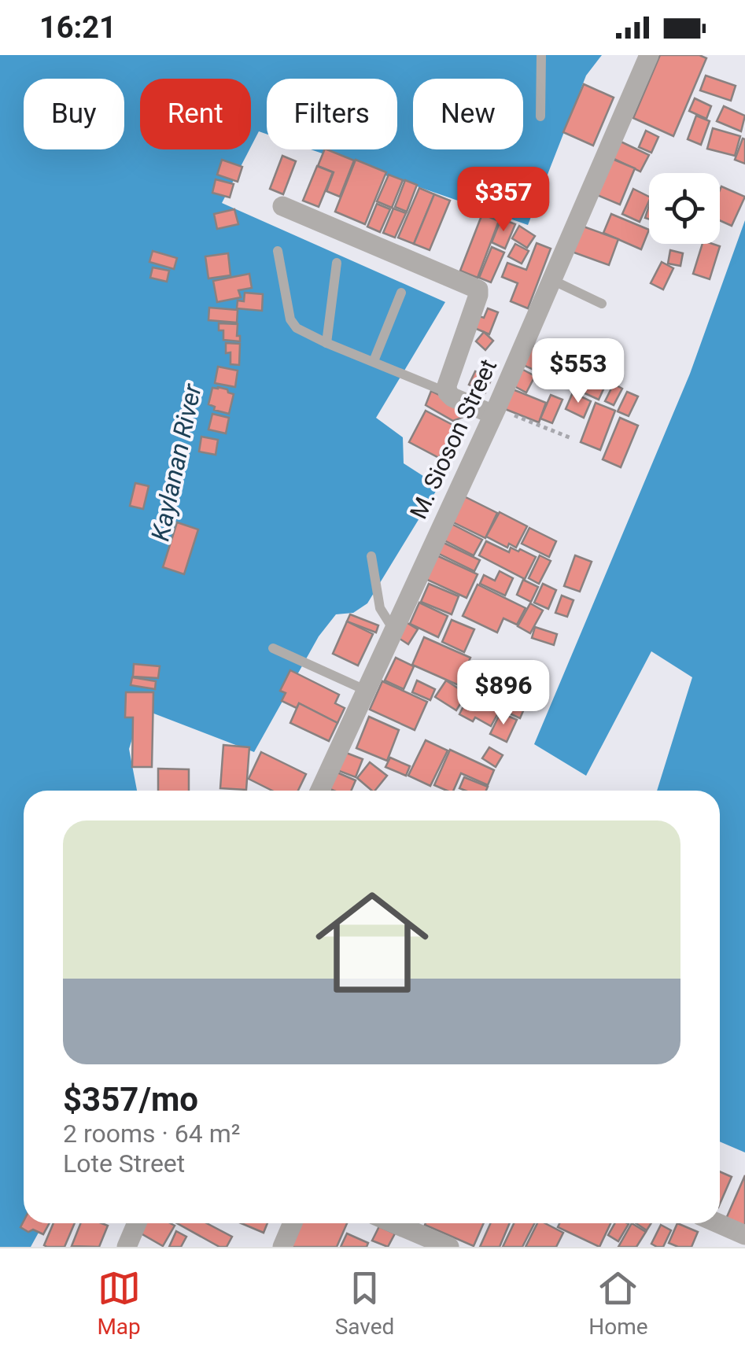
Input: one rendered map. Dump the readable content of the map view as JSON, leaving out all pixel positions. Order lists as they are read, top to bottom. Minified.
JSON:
{"streets":{"street":["M. Sioson Street"]},"water":["Kaylanan River"],"page":{"status":"16:21","chip":["Buy","Rent","Filters","New"],"price":["$357","$553","$896"],"list":[{"name":"$357/mo","note":"2 rooms · 64 m² · Lote Street"}],"tabs":["Map","Saved","Home"]}}
